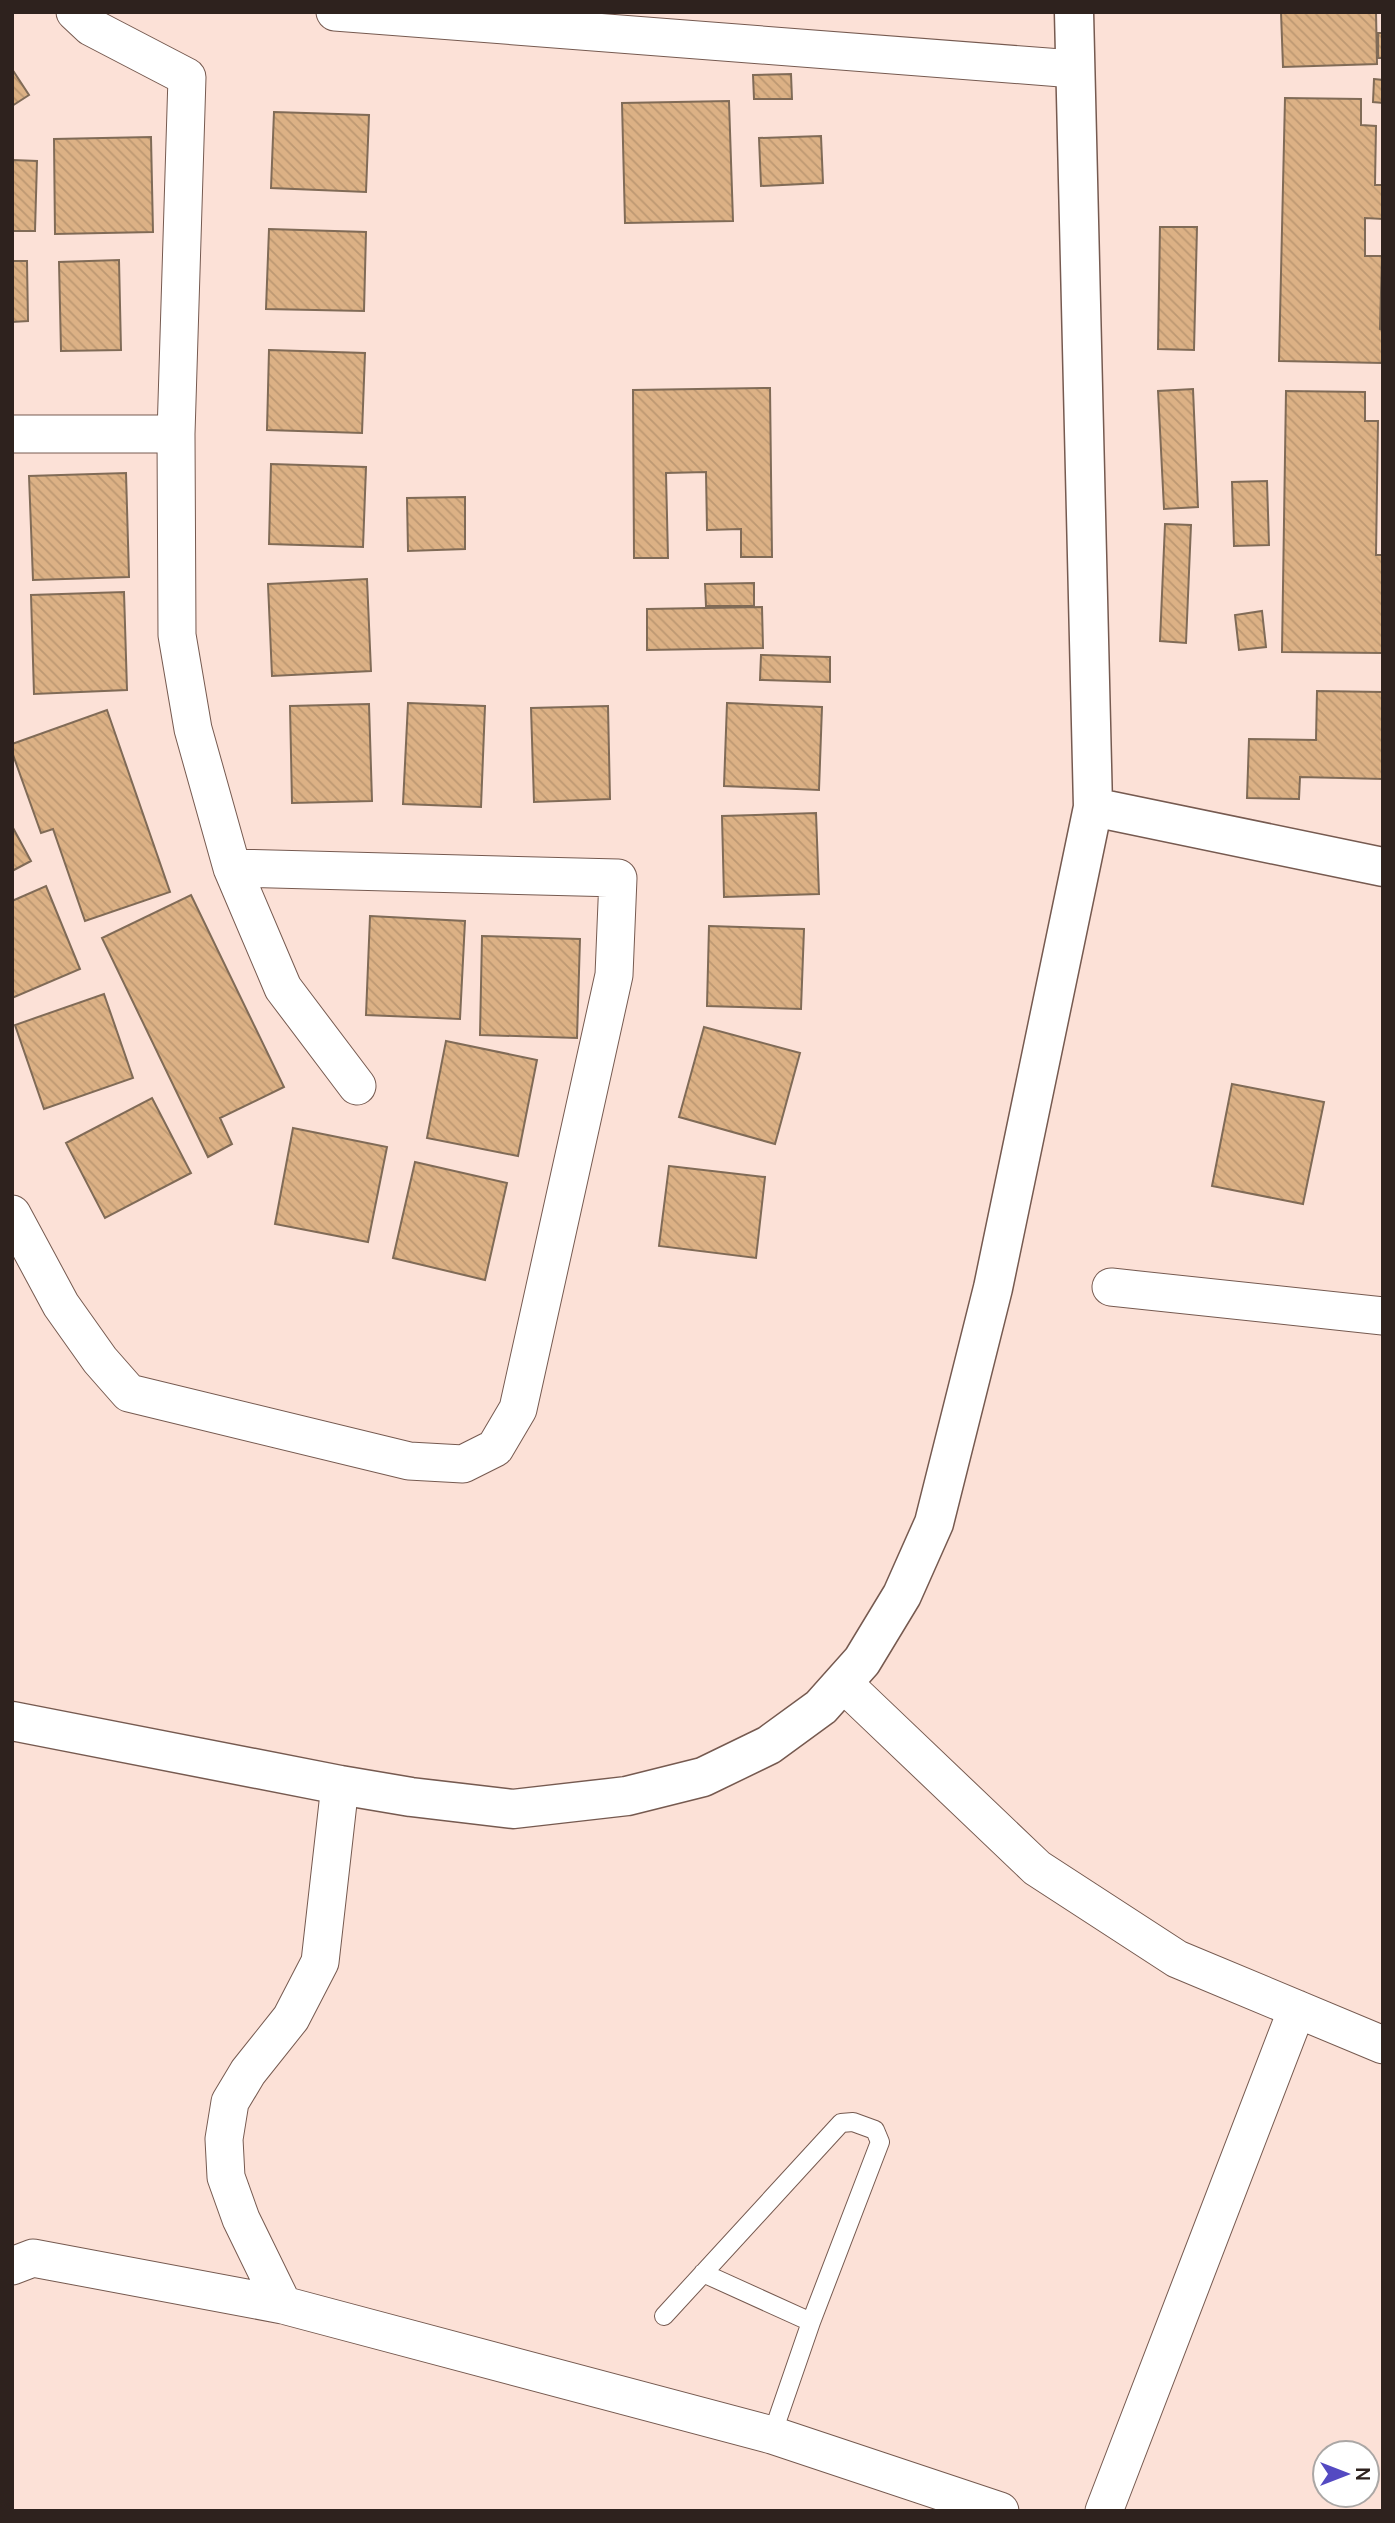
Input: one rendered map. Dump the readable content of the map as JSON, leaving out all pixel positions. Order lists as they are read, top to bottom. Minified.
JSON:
{"north":"right"}
